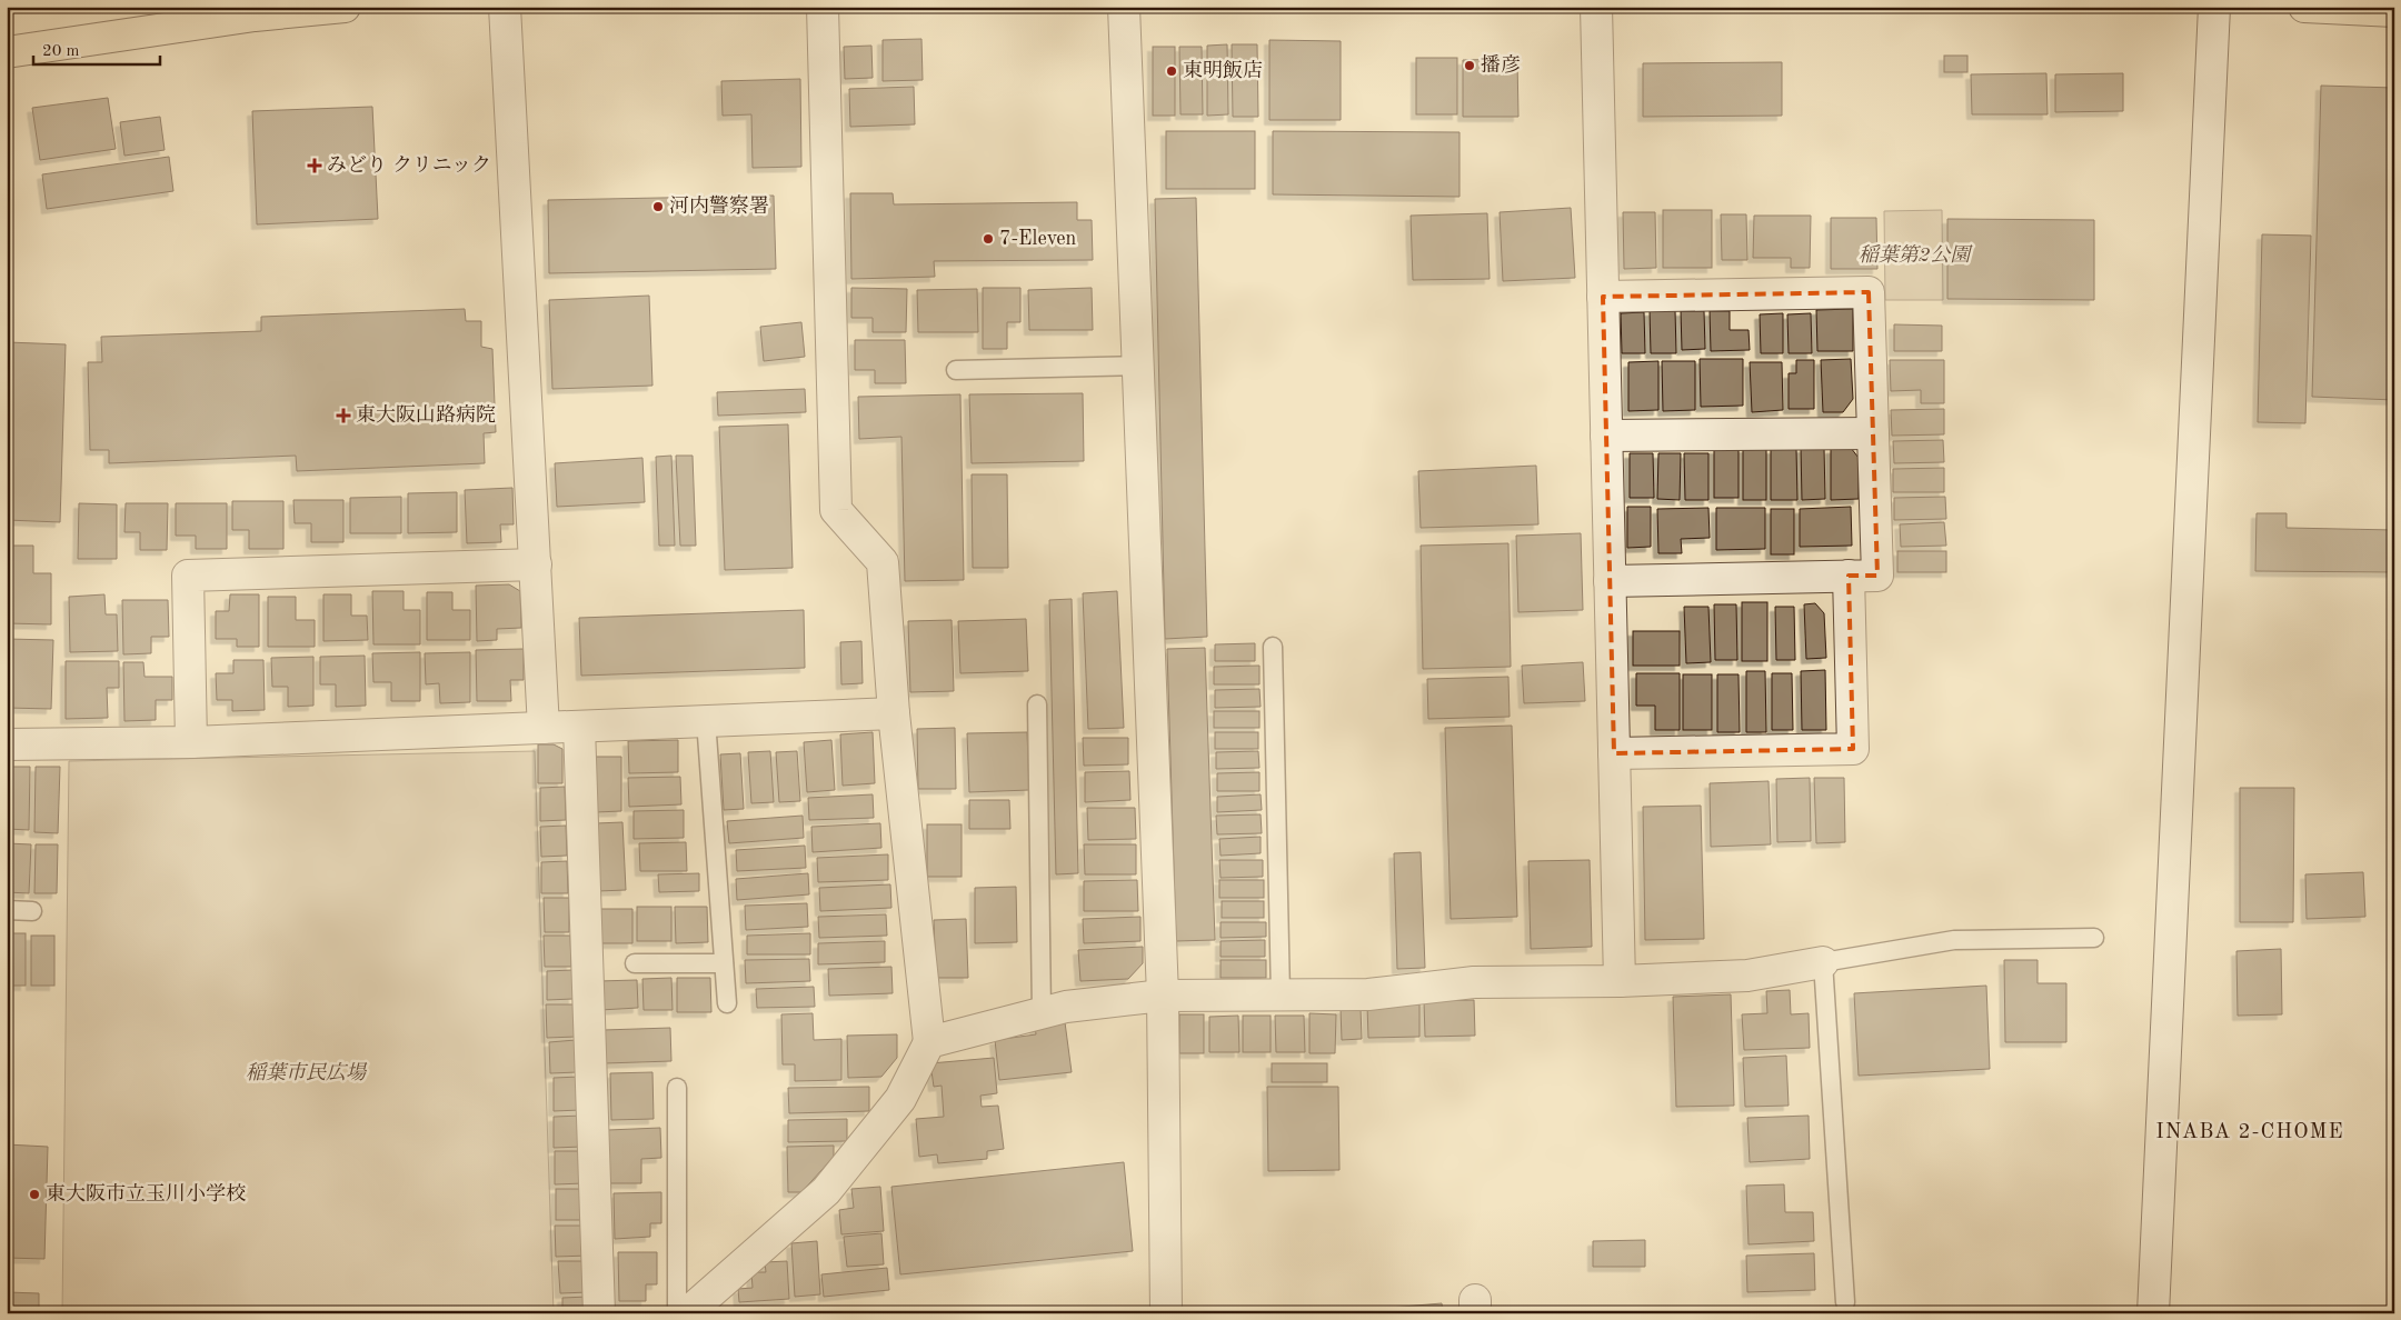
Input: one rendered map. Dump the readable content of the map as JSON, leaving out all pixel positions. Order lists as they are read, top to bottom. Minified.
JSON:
{"districts":["INABA 2-CHOME"],"parks":["稲葉第2公園","稲葉市民広場"],"places":{"other":["播彦","東明飯店","河内警察署","7-Eleven","東大阪市立玉川小学校"],"health":["みどり クリニック","東大阪山路病院"]},"scale_bar":"20 m"}
